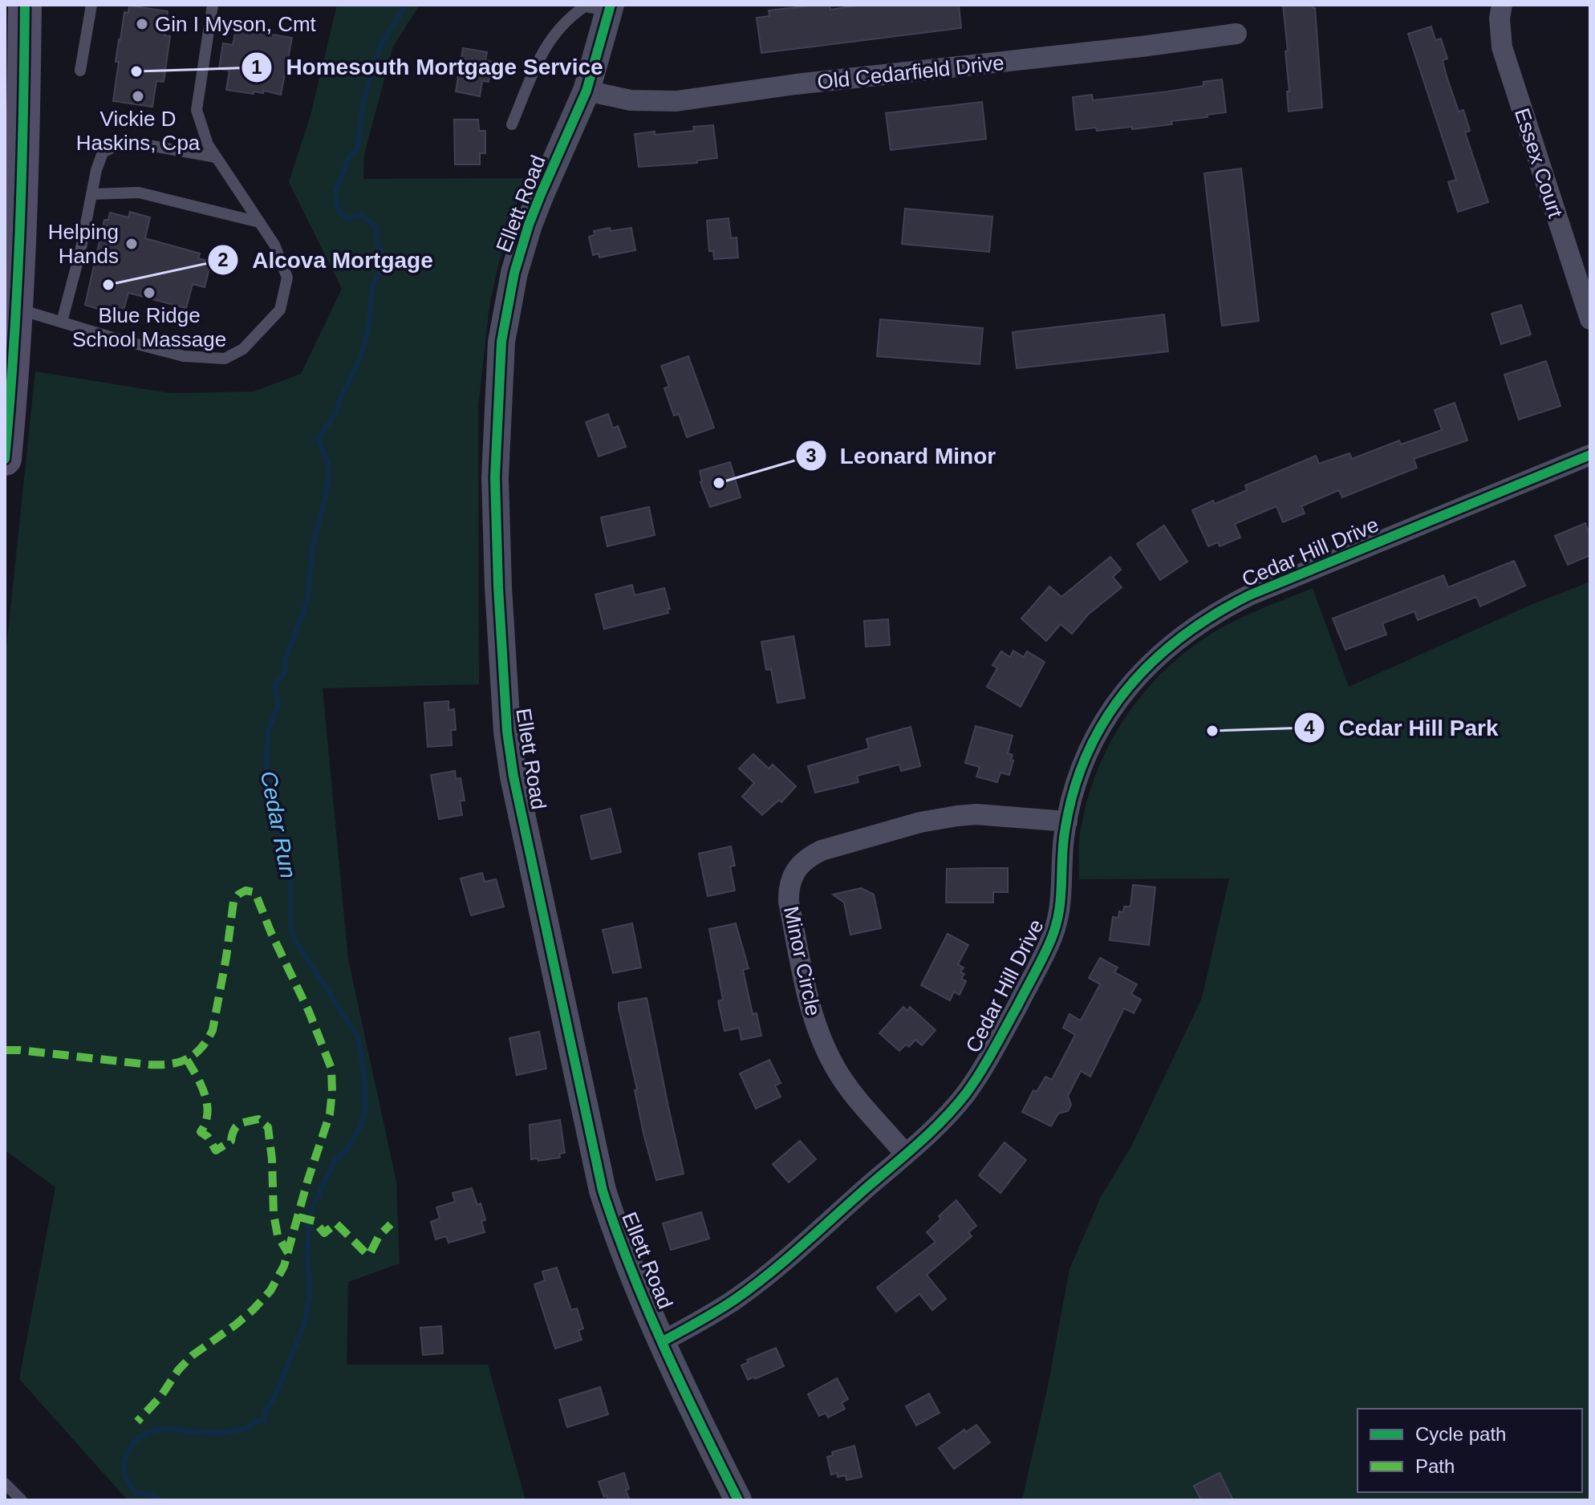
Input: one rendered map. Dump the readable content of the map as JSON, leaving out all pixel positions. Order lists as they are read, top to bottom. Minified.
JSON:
{"streets":{"street":["Old Cedarfield Drive","Essex Court","Ellett Road","Cedar Hill Drive","Minor Circle"]},"crossings":[["Old Cedarfield Drive","Ellett Road"],["Ellett Road","Cedar Hill Drive"],["Cedar Hill Drive","Minor Circle"]],"water":["Cedar Run"],"places":["Gin I Myson, Cmt","Homesouth Mortgage Service","Vickie D Haskins, Cpa","Helping Hands","Alcova Mortgage","Blue Ridge School Massage","Leonard Minor","Cedar Hill Park"],"legend":["Cycle path","Path"]}
